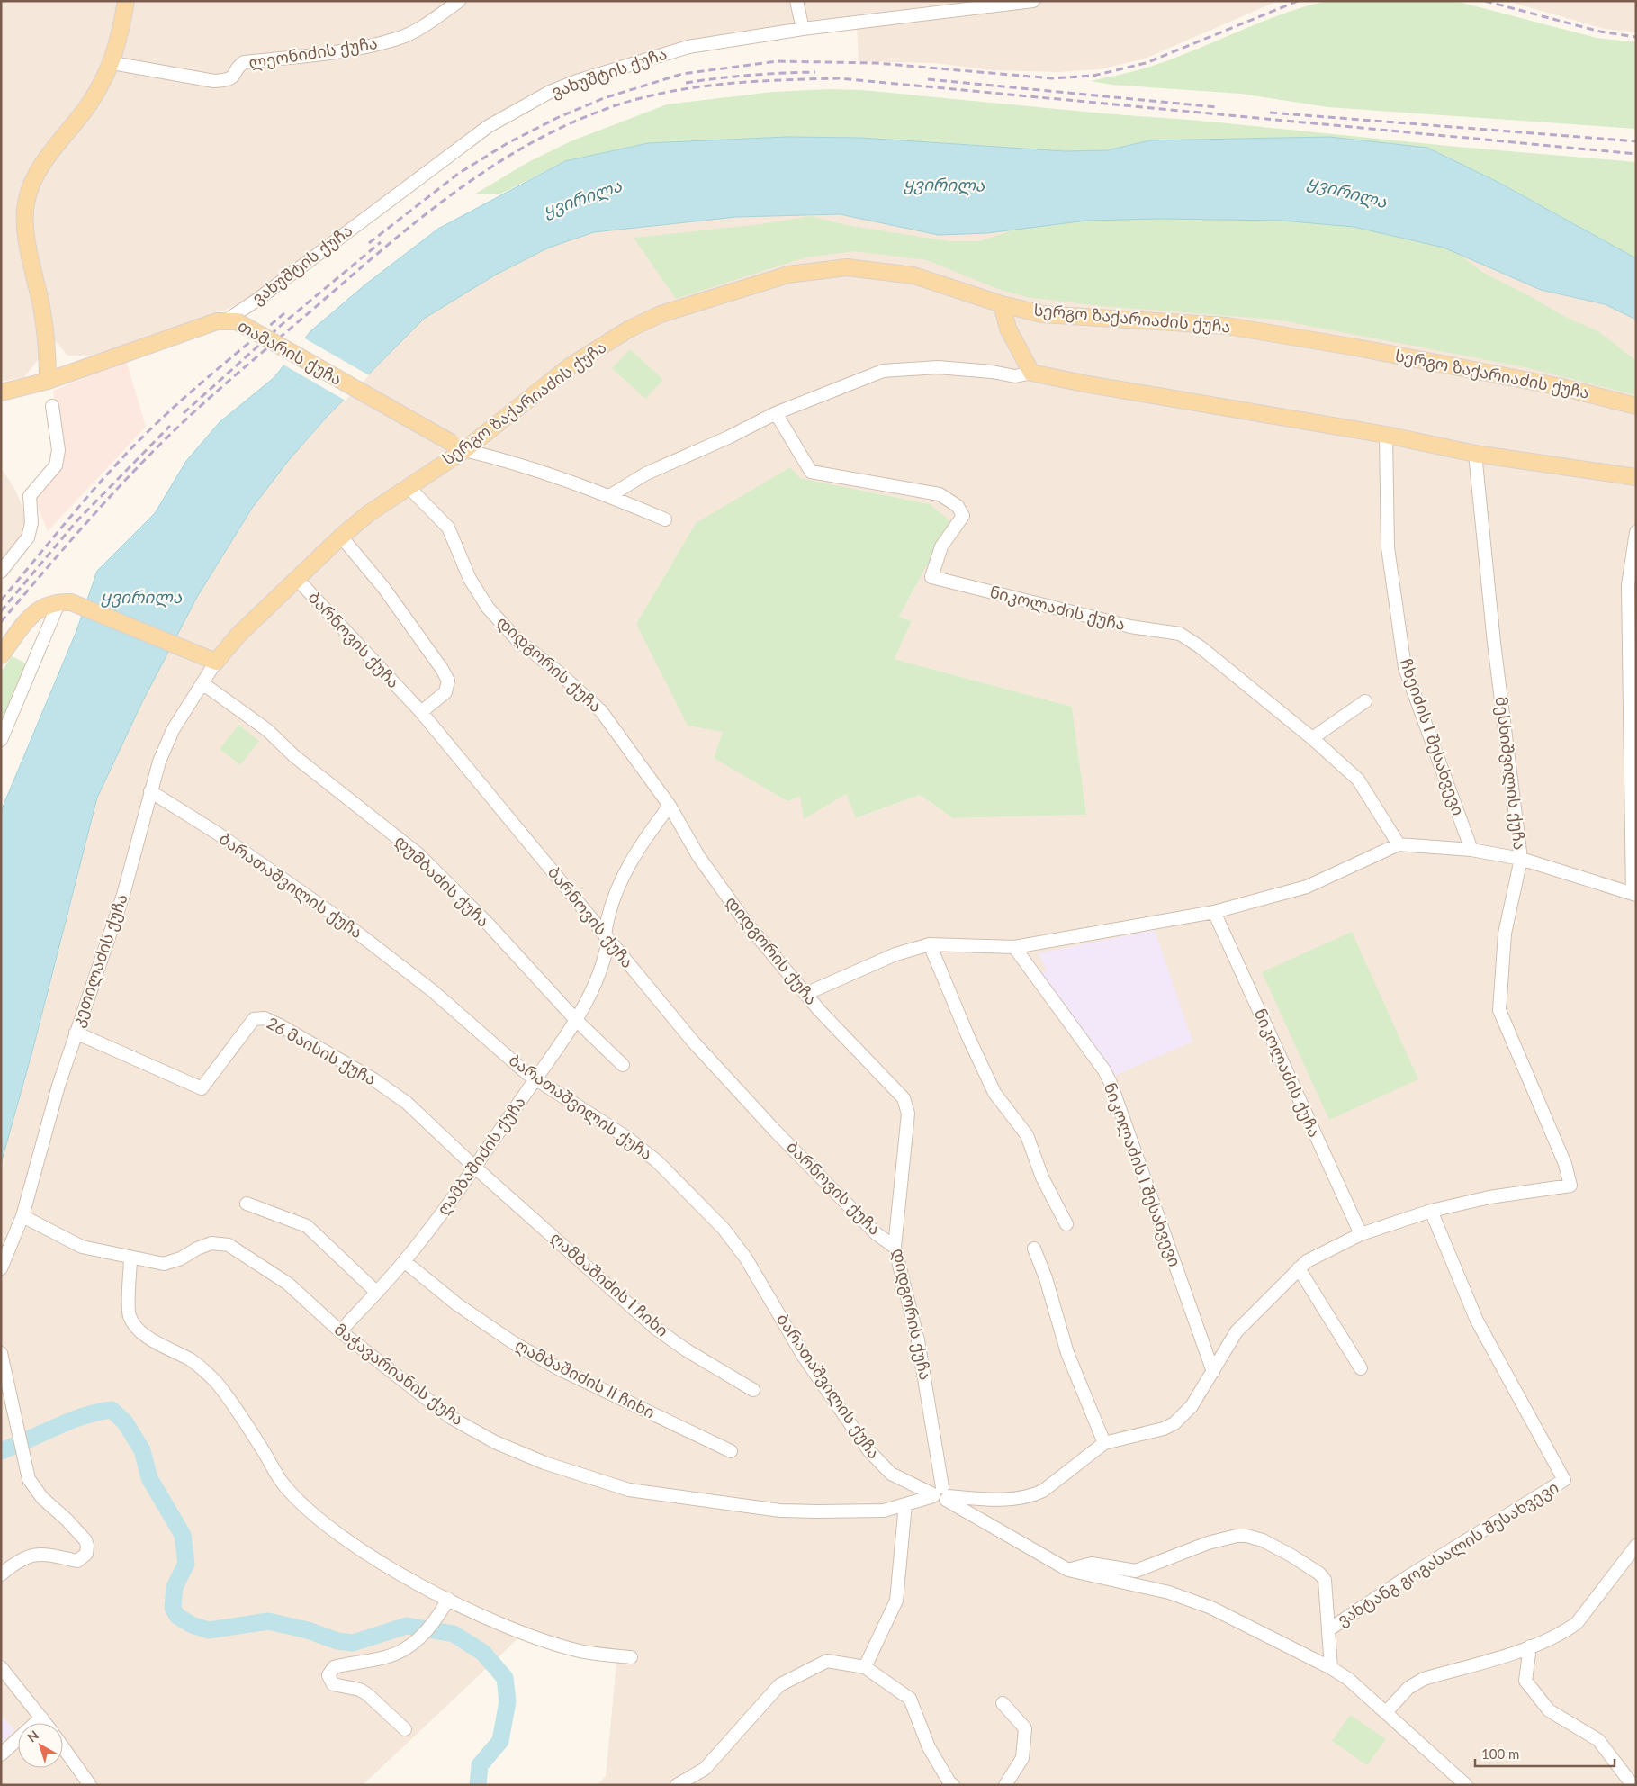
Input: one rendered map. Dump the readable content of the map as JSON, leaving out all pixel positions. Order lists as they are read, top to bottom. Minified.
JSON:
{"streets":{"main road":["სერგო ზაქარიაძის ქუჩა","თამარის ქუჩა"],"street":["ლეონიძის ქუჩა","ვახუშტის ქუჩა","ნიკოლაძის ქუჩა","ბარნოვის ქუჩა","დიდგორის ქუჩა","ჩხეიძის I შესახვევი","მესხიშვილის ქუჩა","დუმბაძის ქუჩა","ბარათაშვილის ქუჩა","კეთილაძის ქუჩა","26 მაისის ქუჩა","ღამბაშიძის ქუჩა","ნიკოლაძის I შესახვევი","ღამბაშიძის I ჩიხი","მაჭავარიანის ქუჩა","ღამბაშიძის II ჩიხი","ვახტანგ გოგასალის შესახვევი"]},"crossings":[["ვახუშტის ქუჩა","თამარის ქუჩა"],["სერგო ზაქარიაძის ქუჩა","თამარის ქუჩა"],["სერგო ზაქარიაძის ქუჩა","ბარნოვის ქუჩა"],["სერგო ზაქარიაძის ქუჩა","დიდგორის ქუჩა"],["სერგო ზაქარიაძის ქუჩა","კეთილაძის ქუჩა"],["ბარნოვის ქუჩა","დიდგორის ქუჩა"],["ბარნოვის ქუჩა","ღამბაშიძის ქუჩა"],["დიდგორის ქუჩა","ბარათაშვილის ქუჩა"],["დიდგორის ქუჩა","ღამბაშიძის ქუჩა"],["დიდგორის ქუჩა","მაჭავარიანის ქუჩა"],["მესხიშვილის ქუჩა","ვახტანგ გოგასალის შესახვევი"],["დუმბაძის ქუჩა","კეთილაძის ქუჩა"],["დუმბაძის ქუჩა","ღამბაშიძის ქუჩა"],["ბარათაშვილის ქუჩა","კეთილაძის ქუჩა"],["ბარათაშვილის ქუჩა","ღამბაშიძის ქუჩა"],["ბარათაშვილის ქუჩა","მაჭავარიანის ქუჩა"],["ბარათაშვილის ქუჩა","ვახტანგ გოგასალის შესახვევი"],["კეთილაძის ქუჩა","26 მაისის ქუჩა"],["კეთილაძის ქუჩა","მაჭავარიანის ქუჩა"],["26 მაისის ქუჩა","ღამბაშიძის ქუჩა"],["26 მაისის ქუჩა","ღამბაშიძის I ჩიხი"],["ღამბაშიძის ქუჩა","ღამბაშიძის I ჩიხი"],["ღამბაშიძის ქუჩა","მაჭავარიანის ქუჩა"],["ღამბაშიძის ქუჩა","ღამბაშიძის II ჩიხი"]],"water":["ყვირილა"],"scale_bar":"100 m","north":"top left"}
